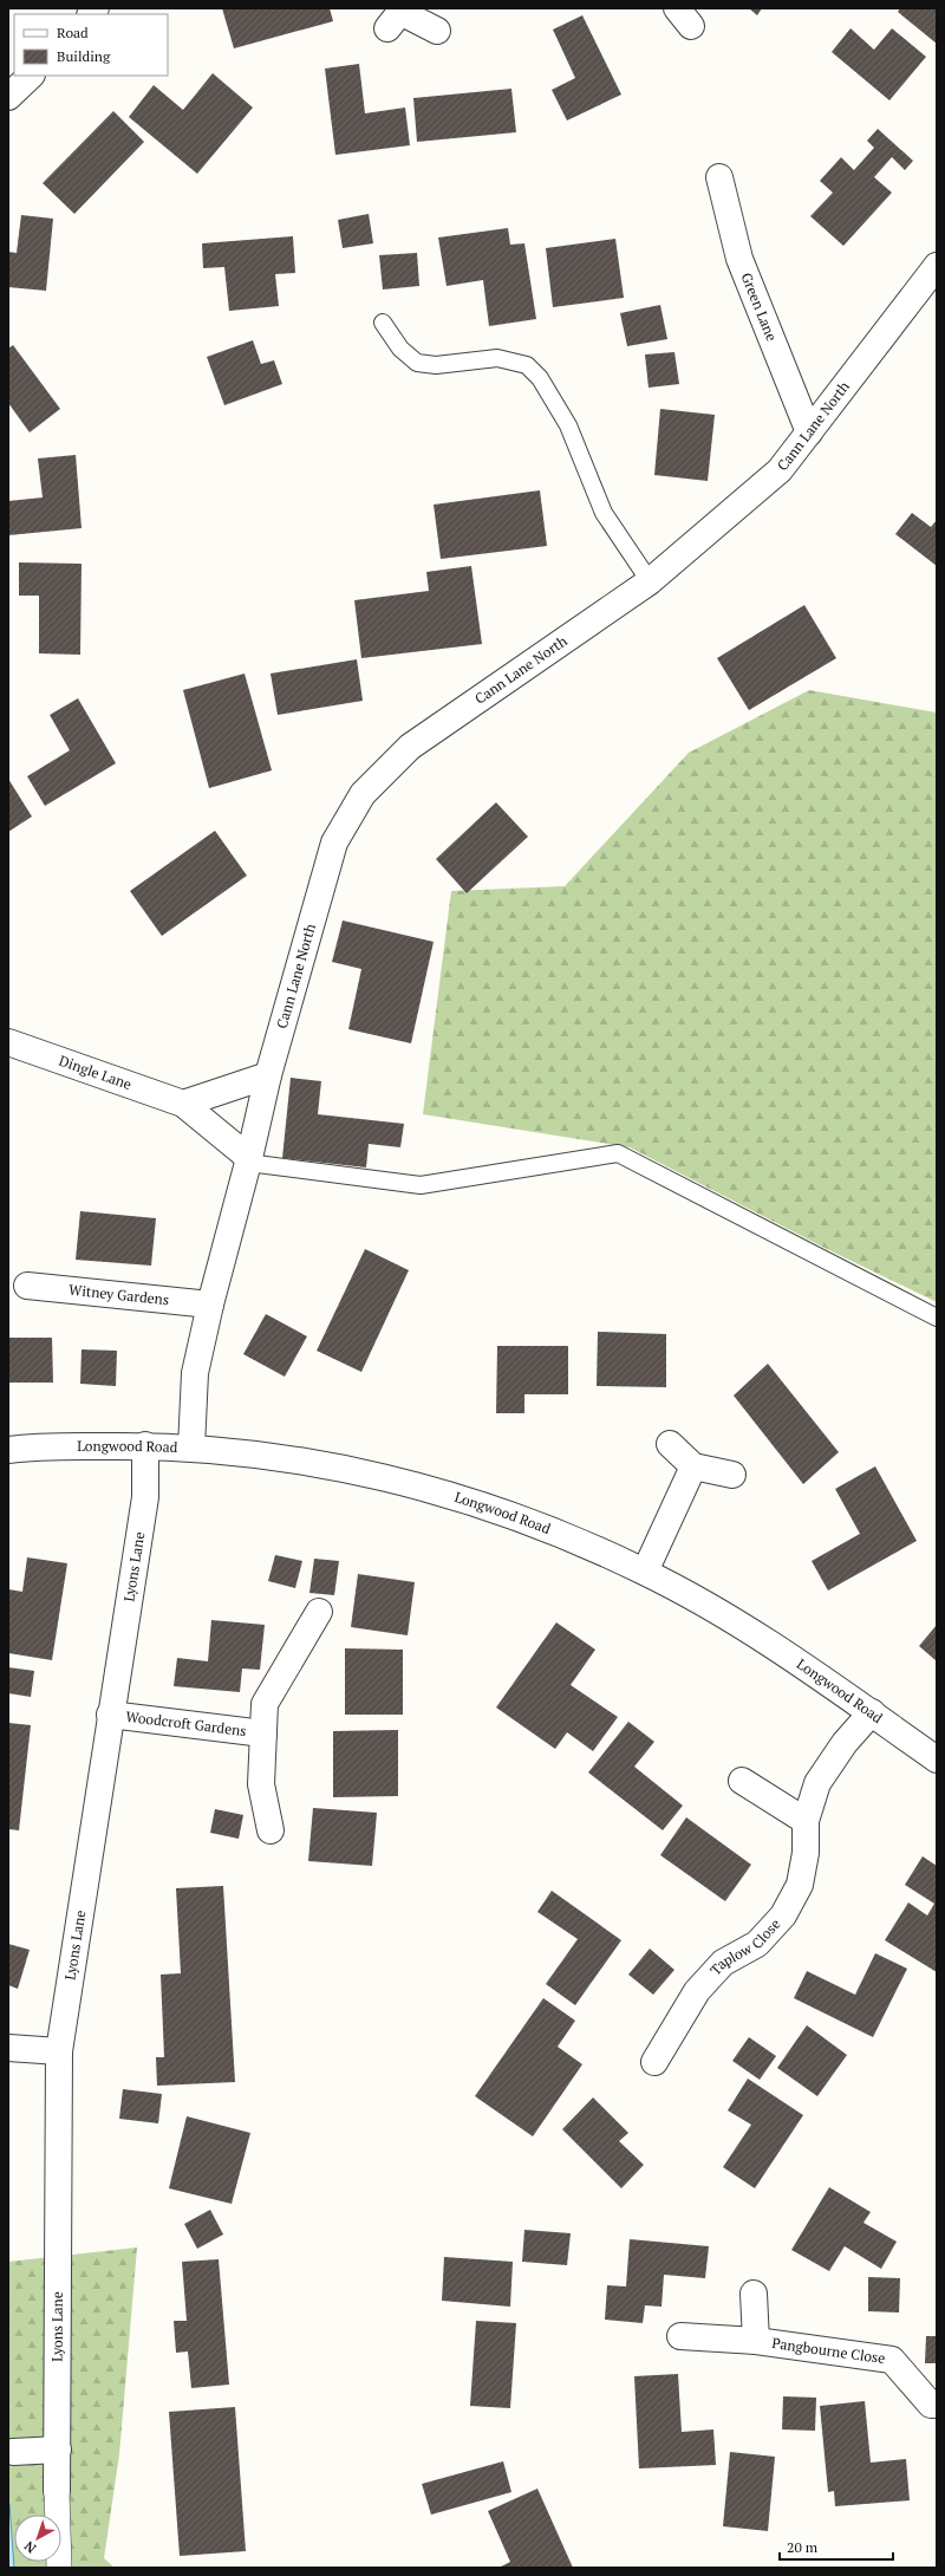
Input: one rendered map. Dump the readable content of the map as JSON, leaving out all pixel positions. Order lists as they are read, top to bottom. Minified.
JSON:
{"streets":{"street":["Green Lane","Cann Lane North","Dingle Lane","Witney Gardens","Longwood Road","Lyons Lane","Woodcroft Gardens","Taplow Close","Pangbourne Close"]},"crossings":[["Green Lane","Cann Lane North"],["Cann Lane North","Dingle Lane"],["Longwood Road","Lyons Lane"],["Longwood Road","Taplow Close"],["Lyons Lane","Woodcroft Gardens"]],"legend":["Road","Building"],"scale_bar":"20 m","north":"bottom left"}
